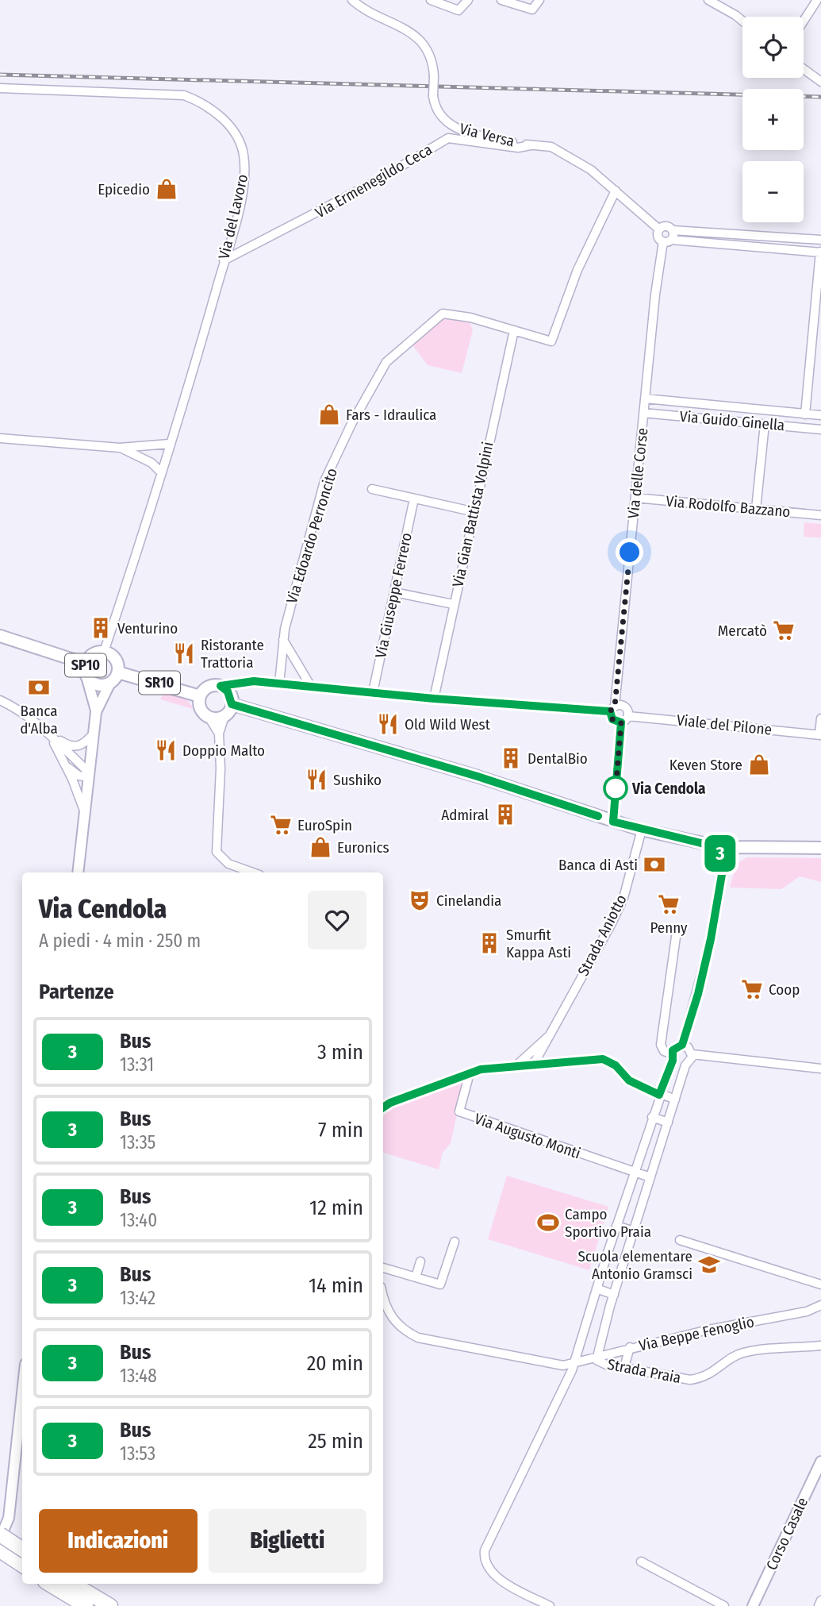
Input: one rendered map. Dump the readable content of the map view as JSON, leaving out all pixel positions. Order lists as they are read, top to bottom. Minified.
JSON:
{"streets":{"main road":["SP10","SR10"],"street":["Via Versa","Via Ermenegildo Ceca","Via del Lavoro","Via Guido Ginella","Via delle Corse","Via Rodolfo Bazzano","Via Gian Battista Volpini","Via Edoardo Perroncito","Via Giuseppe Ferrero","Viale del Pilone","Strada Aniotto","Via Augusto Monti","Via Beppe Fenoglio","Strada Praia","Corso Casale"]},"crossings":[["Via Versa","Via Ermenegildo Ceca"],["Via Ermenegildo Ceca","Via del Lavoro"],["Via del Lavoro","SP10"],["Via del Lavoro","SR10"],["Via Guido Ginella","Via delle Corse"],["Via delle Corse","Via Rodolfo Bazzano"],["Via delle Corse","Viale del Pilone"],["Via Gian Battista Volpini","Via Edoardo Perroncito"],["SP10","SR10"],["Via Beppe Fenoglio","Strada Praia"]],"places":{"shop":["Epicedio","Fars - Idraulica","Keven Store","Euronics"],"building":["Venturino","DentalBio","Admiral","Smurfit Kappa Asti"],"supermarket":["Mercatò","EuroSpin","Penny","Coop"],"restaurant":["Ristorante Trattoria","Old Wild West","Doppio Malto","Sushiko"],"bank":["Banca d'Alba","Banca di Asti"],"other":["Via Cendola"],"theatre":["Cinelandia"],"sports":["Campo Sportivo Praia"],"school or university":["Scuola elementare Antonio Gramsci"]},"lines":["bus line 3"],"page":{"on_map":"3","map_buttons":["+","−"],"heading":[["Via Cendola","A piedi · 4 min · 250 m"],"Partenze"],"list":[{"mark":"3","name":"Bus","note":"13:31","value":"3 min"},{"mark":"3","name":"Bus","note":"13:35","value":"7 min"},{"mark":"3","name":"Bus","note":"13:40","value":"12 min"},{"mark":"3","name":"Bus","note":"13:42","value":"14 min"},{"mark":"3","name":"Bus","note":"13:48","value":"20 min"},{"mark":"3","name":"Bus","note":"13:53","value":"25 min"}],"buttons":["Indicazioni","Biglietti"]}}
